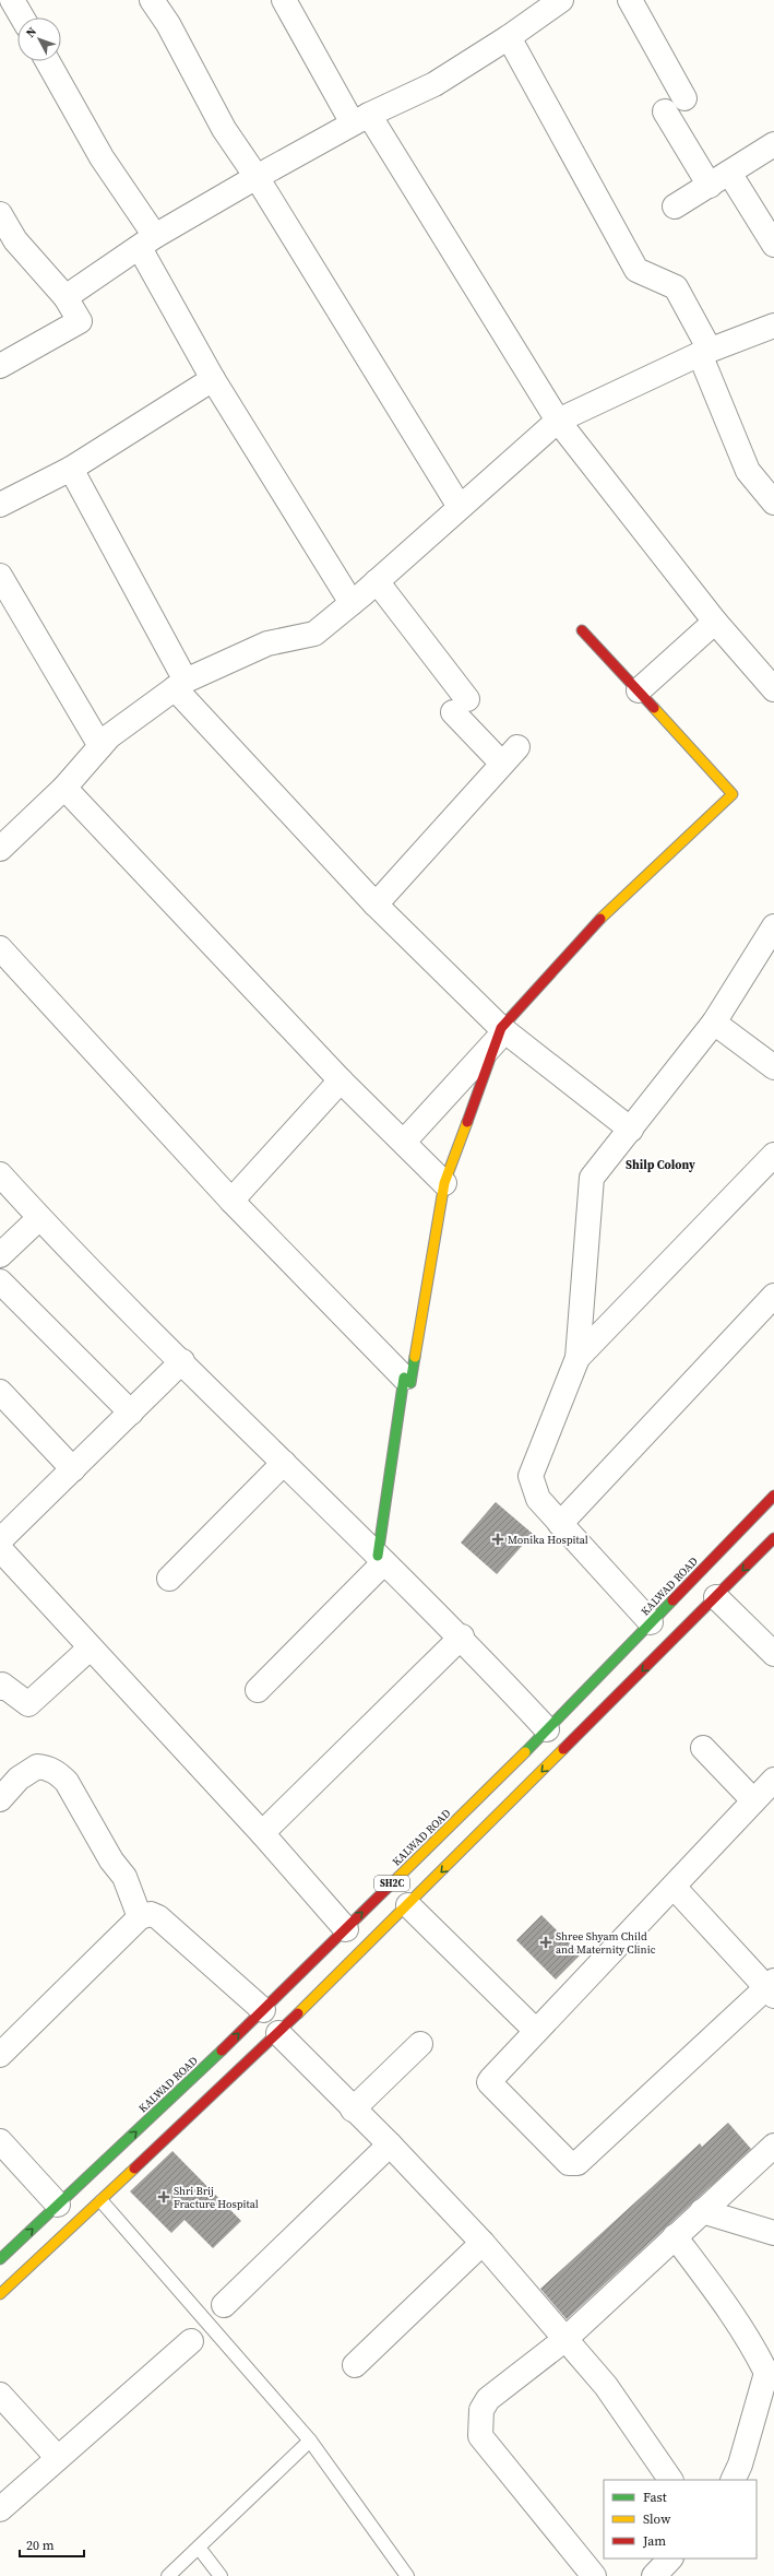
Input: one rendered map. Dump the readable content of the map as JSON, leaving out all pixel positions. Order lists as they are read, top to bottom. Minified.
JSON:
{"streets":{"main road":["KALWAD ROAD","SH2C"]},"districts":["Shilp Colony"],"places":{"health":["Monika Hospital","Shree Shyam Child and Maternity Clinic","Shri Brij Fracture Hospital"]},"legend":["Fast","Slow","Jam"],"scale_bar":"20 m","north":"top left"}
